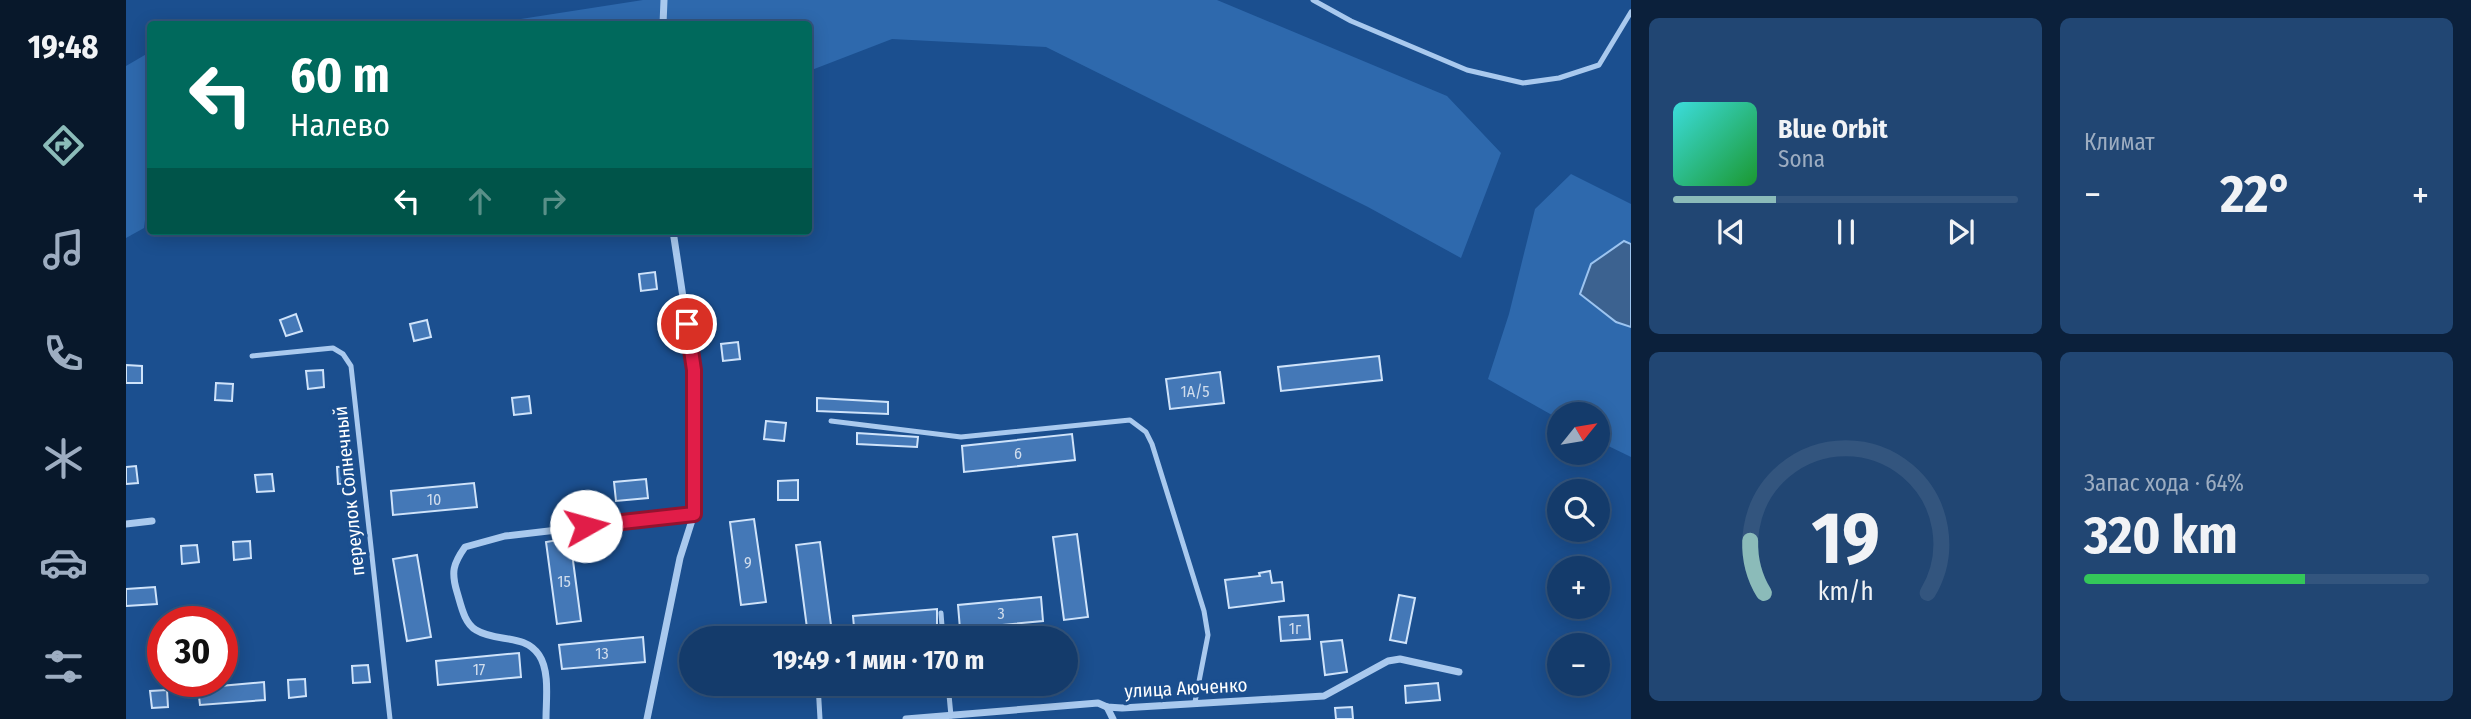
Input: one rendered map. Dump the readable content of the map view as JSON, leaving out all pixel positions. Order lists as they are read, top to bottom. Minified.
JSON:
{"streets":{"street":["улица Аюченко"],"lane":["переулок Солнечный"]},"house_numbers":["1А/5","6","10","9","15","3","1г","13","17"],"north":"top right","page":{"tabs":"19:48","tile":["Климат",["Запас хода · 64%","320 km"]],"turn":["60 m","Налево"],"song":["Blue Orbit","Sona"],"heat":["−","22°","+"],"map_buttons":["+","−"],"limit":"30","trip":"19:49 · 1 мин · 170 m","gauge":["19","km/h"]}}
